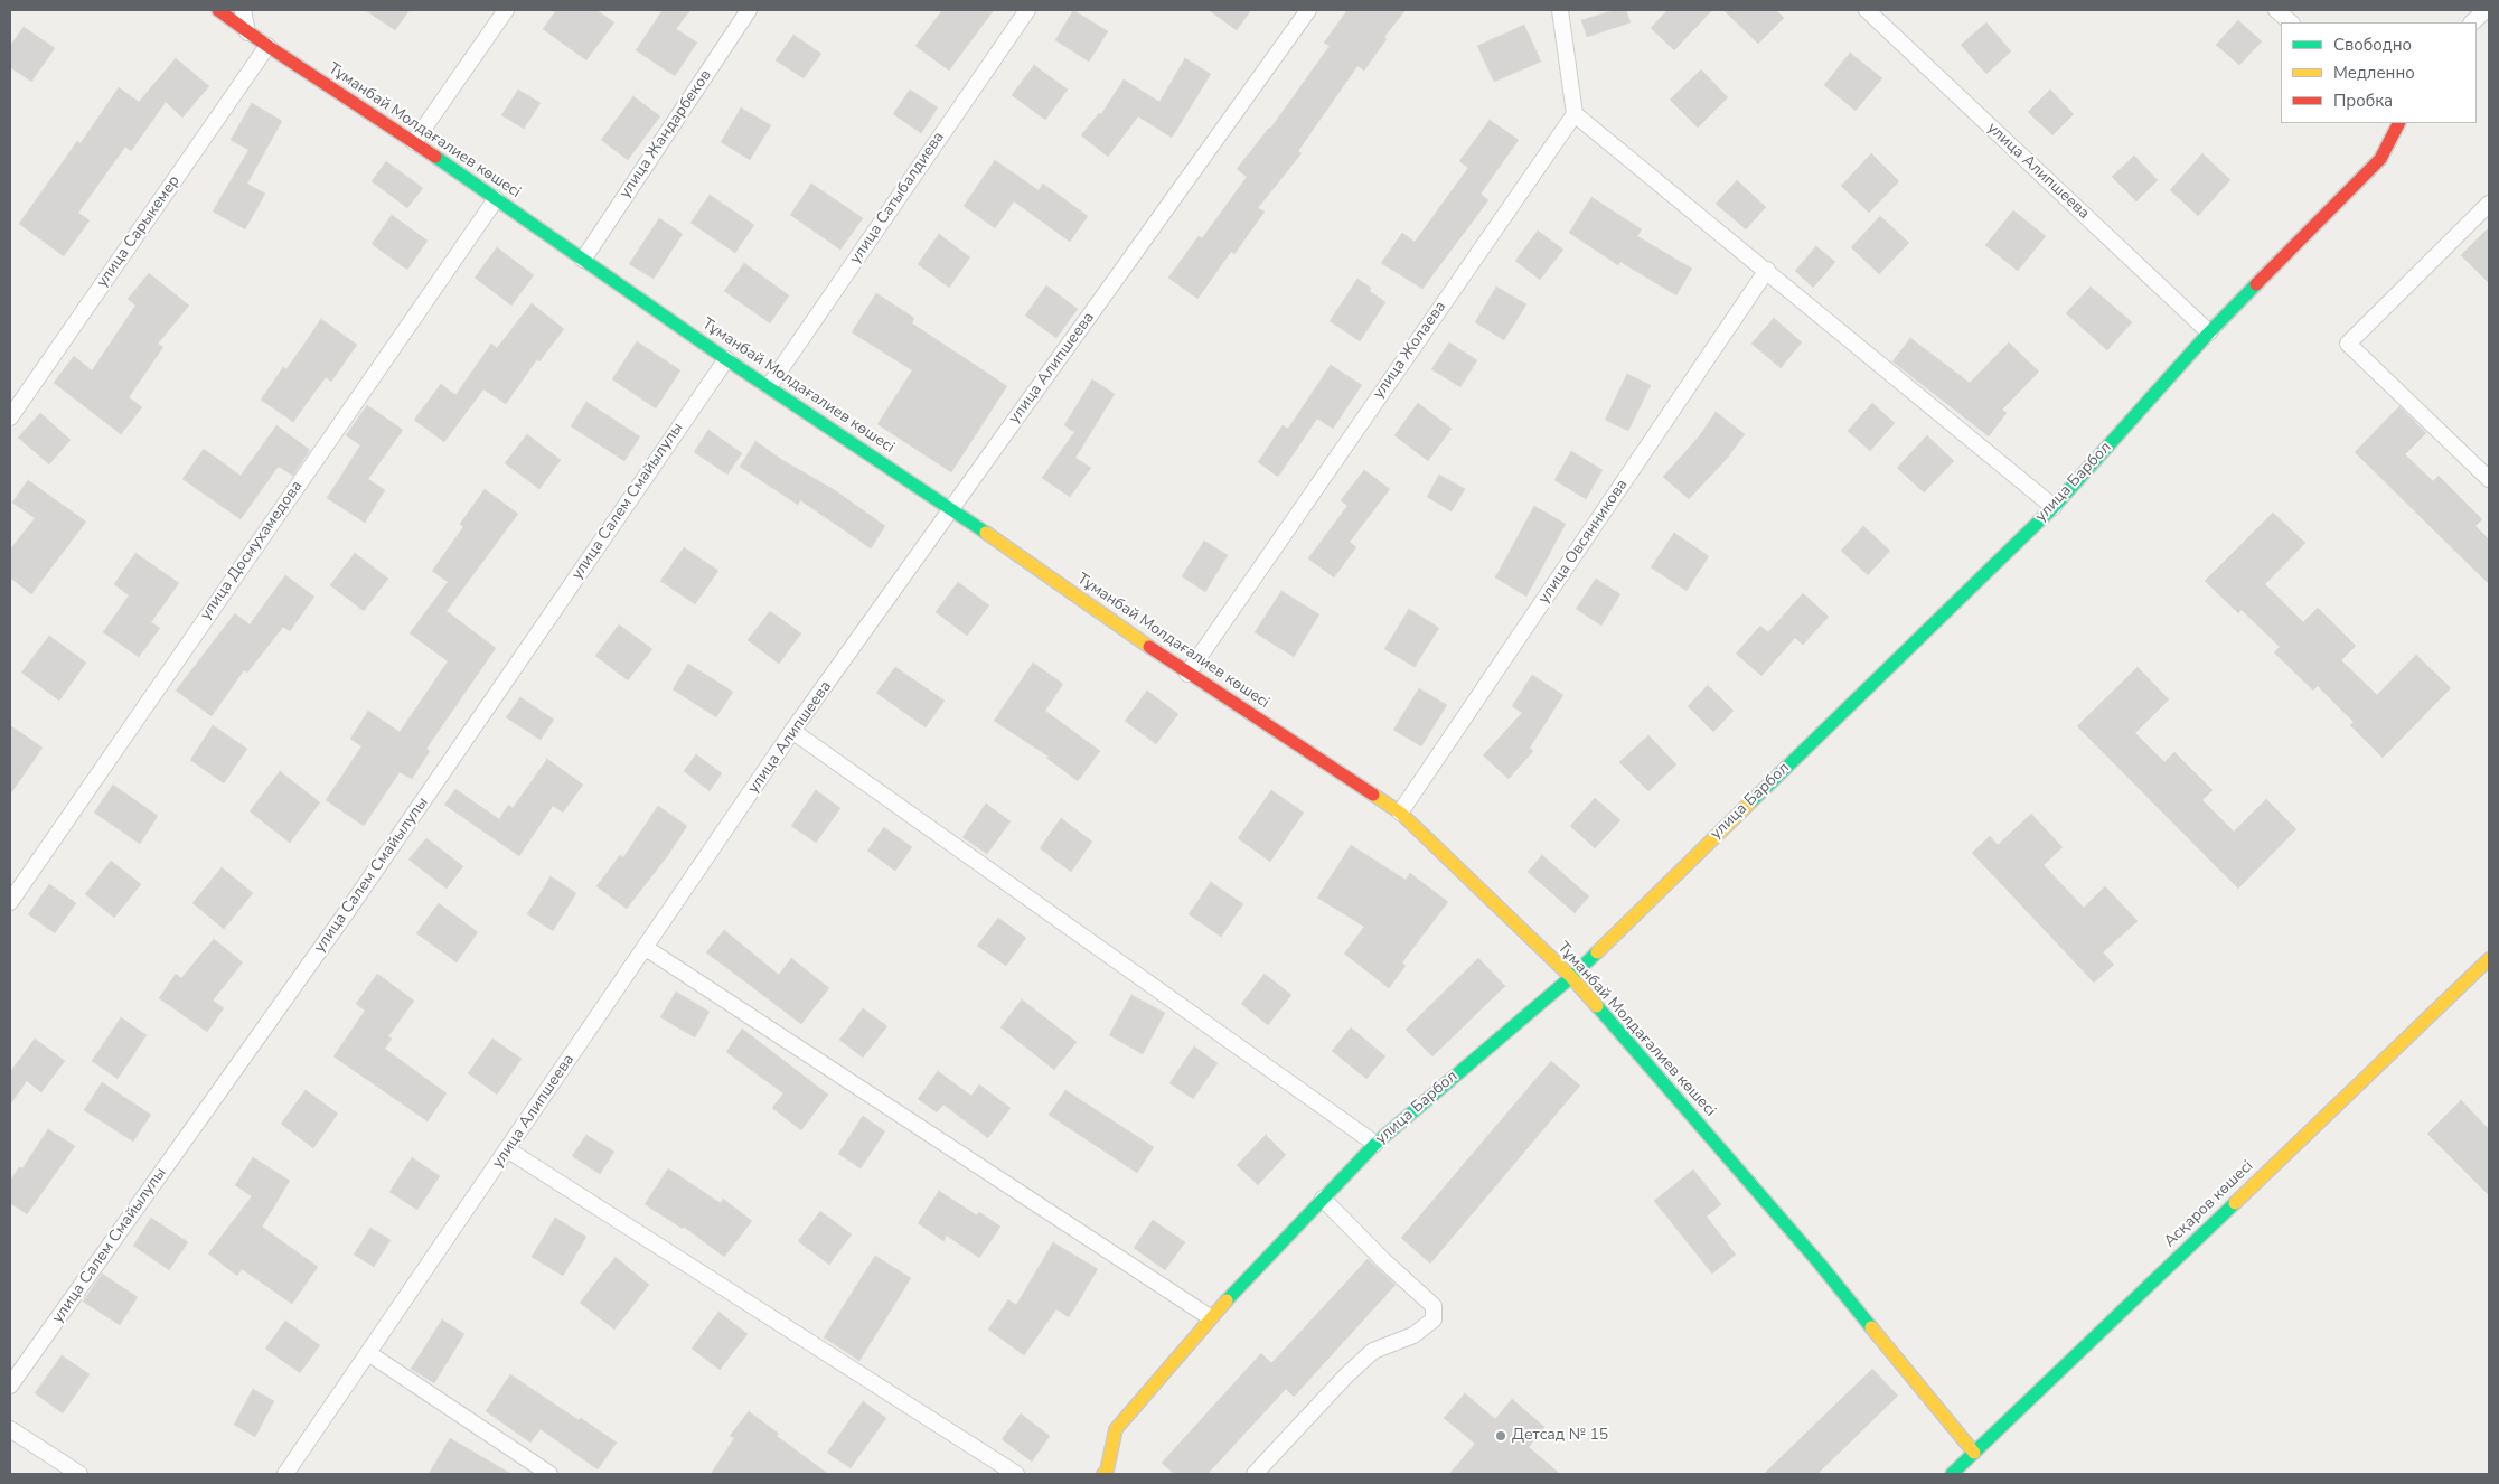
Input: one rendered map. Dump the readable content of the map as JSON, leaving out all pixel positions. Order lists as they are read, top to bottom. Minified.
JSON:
{"streets":{"street":["Тұманбай Молдағалиев көшесі","улица Жандарбеков","улица Алипшеева","улица Сатыбалдиева","улица Сарыкемер","улица Жолаева","улица Барбол","улица Салем Смайылулы","улица Овсянникова","улица Досмухамедова","Асқаров көшесі"]},"crossings":[["Тұманбай Молдағалиев көшесі","улица Жандарбеков"],["Тұманбай Молдағалиев көшесі","улица Алипшеева"],["Тұманбай Молдағалиев көшесі","улица Сатыбалдиева"],["Тұманбай Молдағалиев көшесі","улица Сарыкемер"],["Тұманбай Молдағалиев көшесі","улица Жолаева"],["Тұманбай Молдағалиев көшесі","улица Барбол"],["Тұманбай Молдағалиев көшесі","улица Салем Смайылулы"],["Тұманбай Молдағалиев көшесі","улица Овсянникова"],["Тұманбай Молдағалиев көшесі","улица Досмухамедова"],["Тұманбай Молдағалиев көшесі","Асқаров көшесі"],["улица Алипшеева","улица Барбол"]],"places":["Детсад № 15"],"legend":["Свободно","Медленно","Пробка"]}
